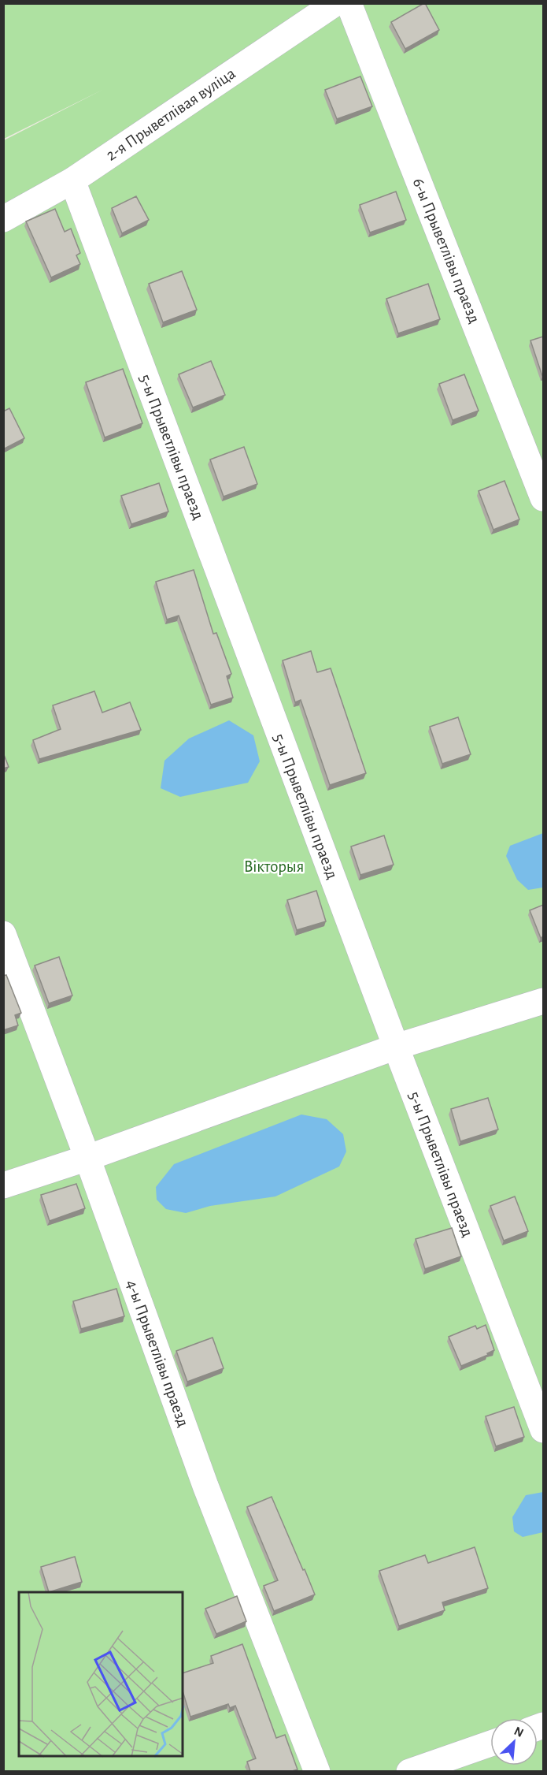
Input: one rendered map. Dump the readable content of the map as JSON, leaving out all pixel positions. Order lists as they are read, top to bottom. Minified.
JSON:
{"streets":{"lane":["2-я Прыветлівая вуліца","6-ы Прыветлівы праезд","5-ы Прыветлівы праезд","4-ы Прыветлівы праезд"]},"crossings":[["2-я Прыветлівая вуліца","5-ы Прыветлівы праезд"]],"parks":["Вікторыя"],"north":"top right"}
